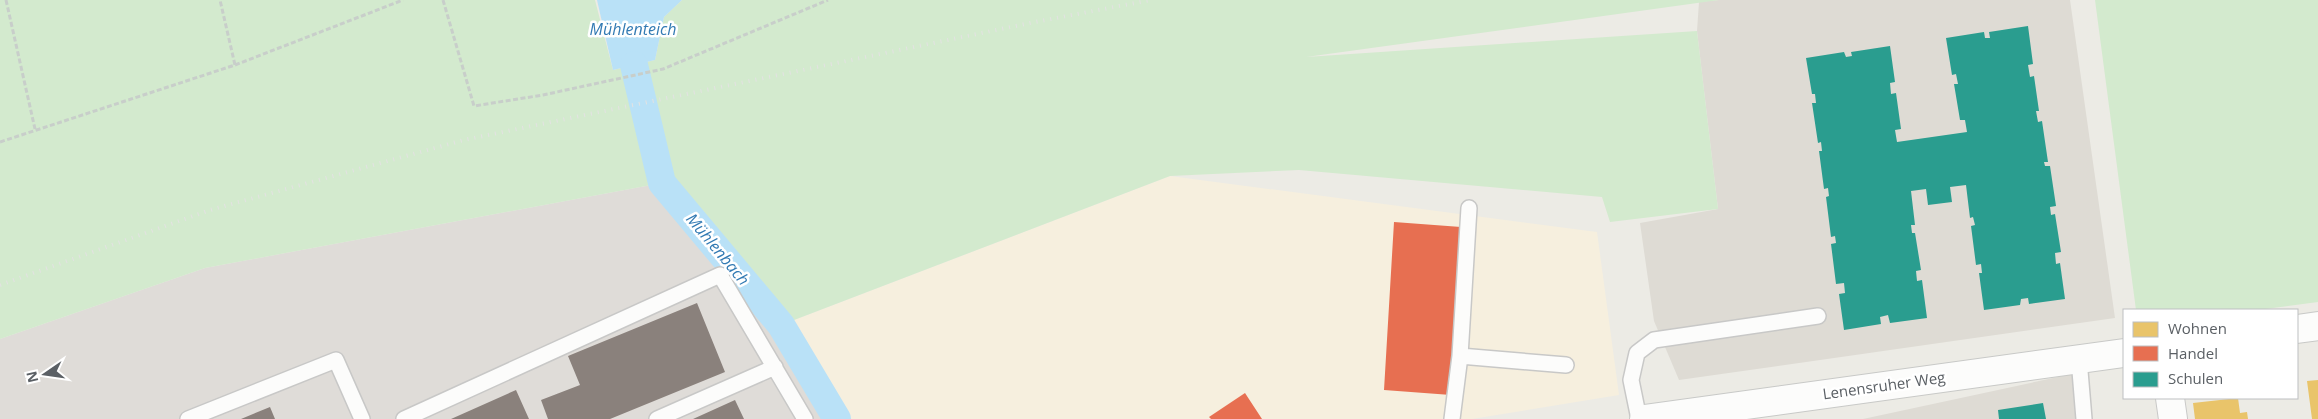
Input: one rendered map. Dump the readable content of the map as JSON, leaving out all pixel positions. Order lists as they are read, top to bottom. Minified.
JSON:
{"streets":{"street":["Lenensruher Weg"]},"water":["Mühlenteich","Mühlenbach"],"legend":["Wohnen","Handel","Schulen"],"north":"left"}
